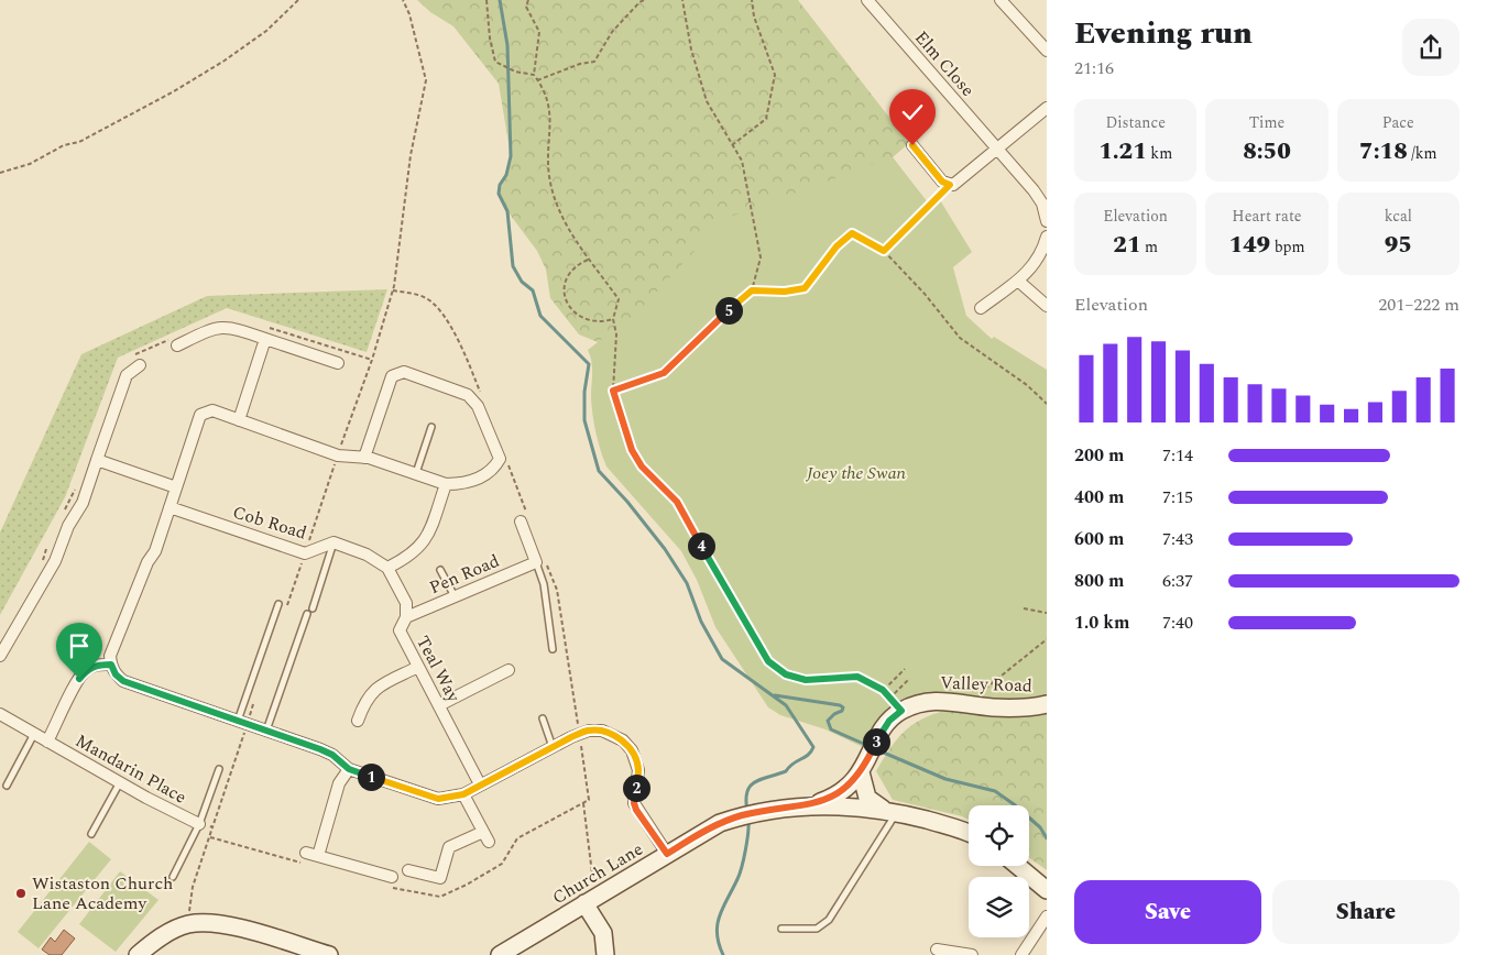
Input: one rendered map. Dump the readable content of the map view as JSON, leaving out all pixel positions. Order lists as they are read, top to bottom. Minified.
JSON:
{"streets":{"street":["Elm Close","Cob Road","Pen Road","Teal Way","Valley Road","Mandarin Place","Church Lane"]},"crossings":[["Pen Road","Teal Way"],["Valley Road","Church Lane"]],"parks":["Joey the Swan"],"places":["Wistaston Church Lane Academy"],"page":{"heading":["Evening run","21:16"],"stats":[["Distance","1.21 km"],["Time","8:50"],["Pace","7:18 /km"],["Elevation","21 m"],["Heart rate","149 bpm"],["kcal","95"]],"chart":["Elevation","201–222 m"],"pins":["5","4","3","1","2"],"list":[{"name":"200 m","note":"7:14"},{"name":"400 m","note":"7:15"},{"name":"600 m","note":"7:43"},{"name":"800 m","note":"6:37"},{"name":"1.0 km","note":"7:40"}],"buttons":["Save","Share"]}}
